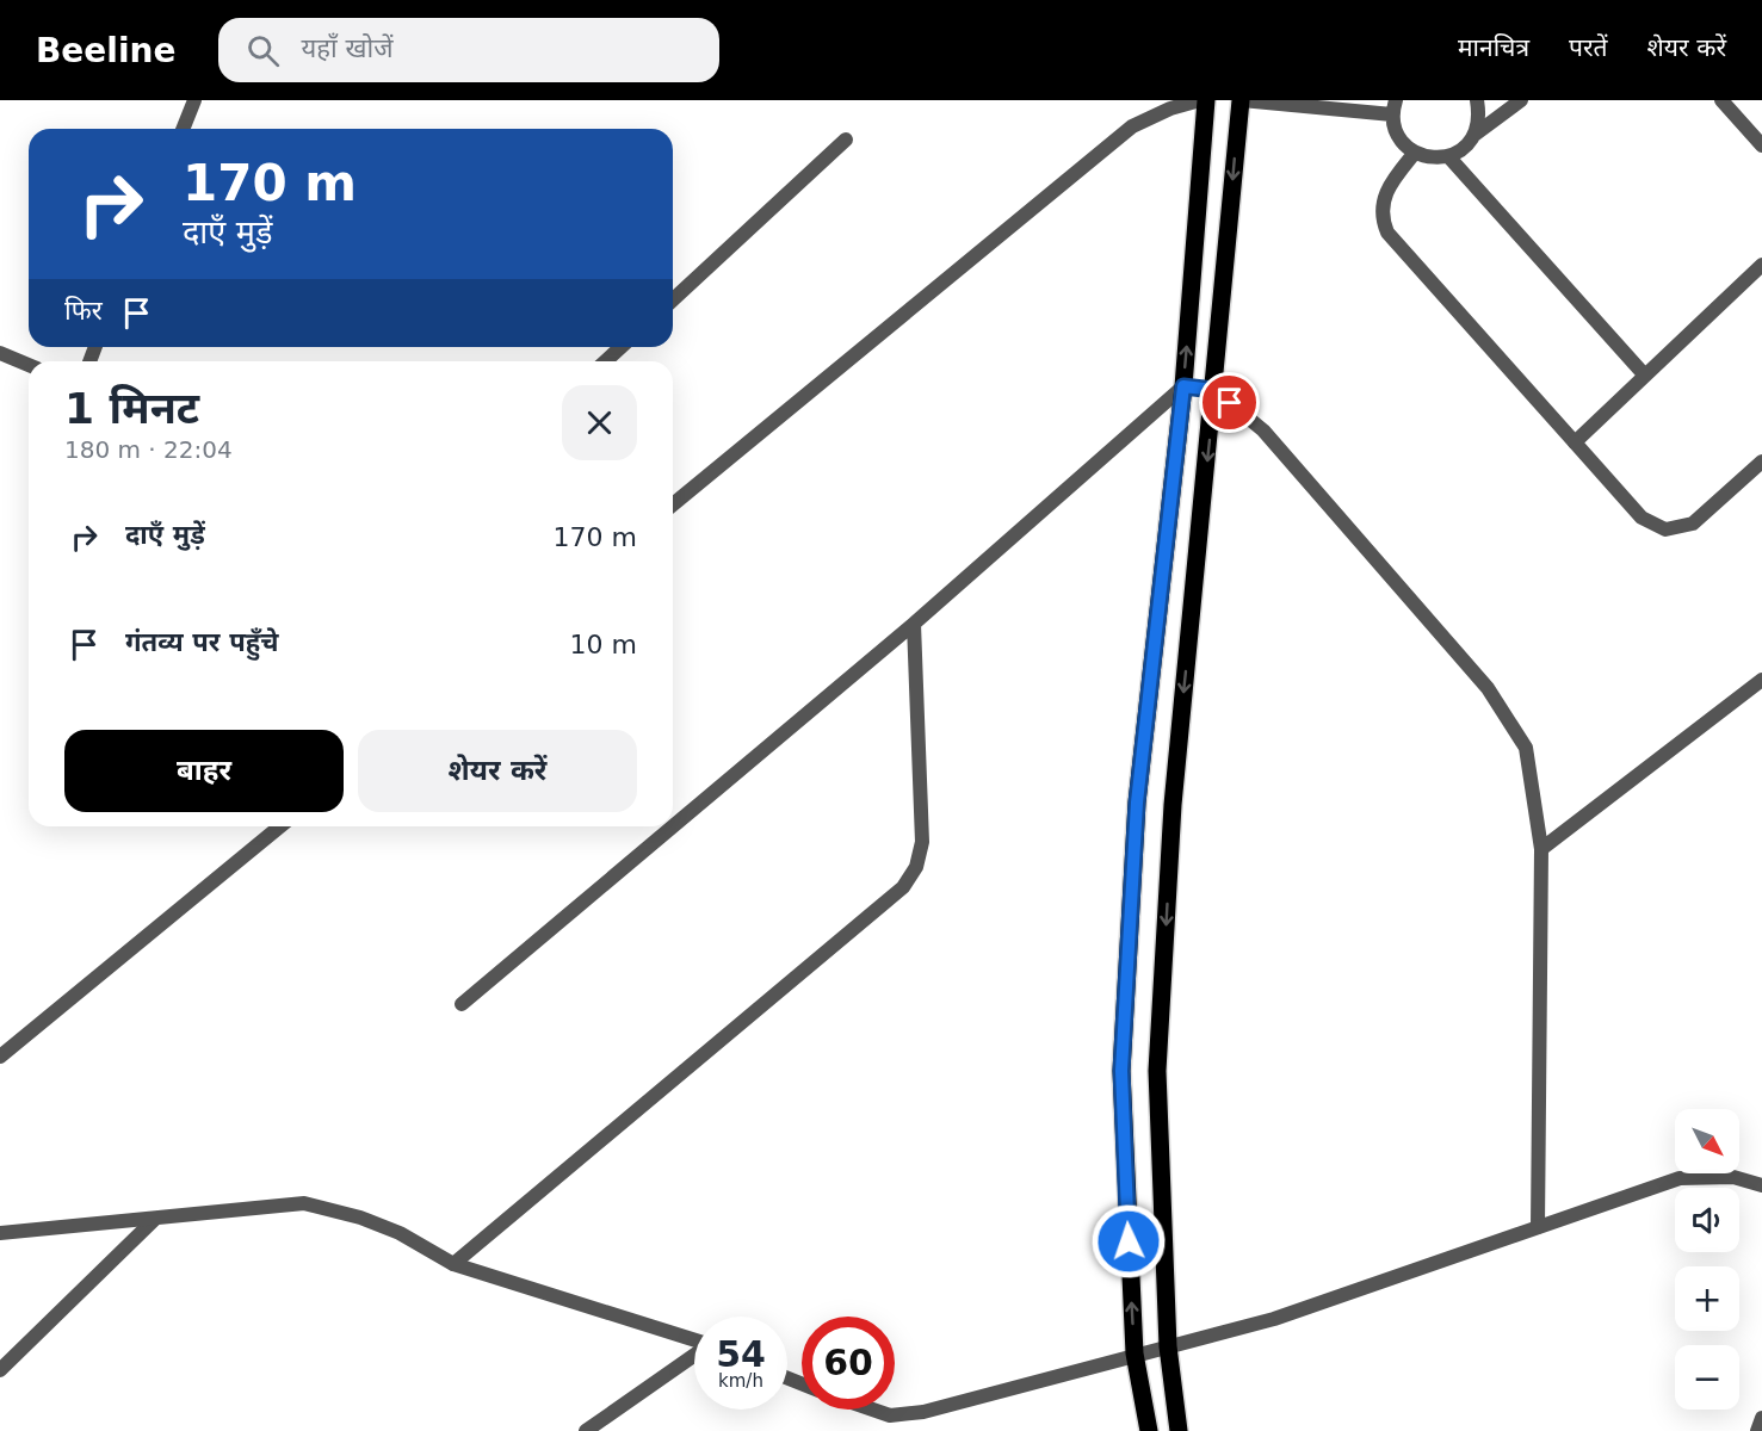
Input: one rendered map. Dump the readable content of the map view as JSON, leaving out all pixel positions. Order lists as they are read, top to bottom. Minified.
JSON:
{"north":"bottom right","page":{"header":"Beeline","search":"यहाँ खोजें","nav":["मानचित्र","परतें","शेयर करें"],"turn":["170 m","दाएँ मुड़ें"],"then":"फिर","heading":["1 मिनट","180 m · 22:04"],"list":[{"name":"दाएँ मुड़ें","value":"170 m"},{"name":"गंतव्य पर पहुँचे","value":"10 m"}],"buttons":["बाहर","शेयर करें"],"map_buttons":["+","−"],"speed":"54 km/h","limit":"60"}}
